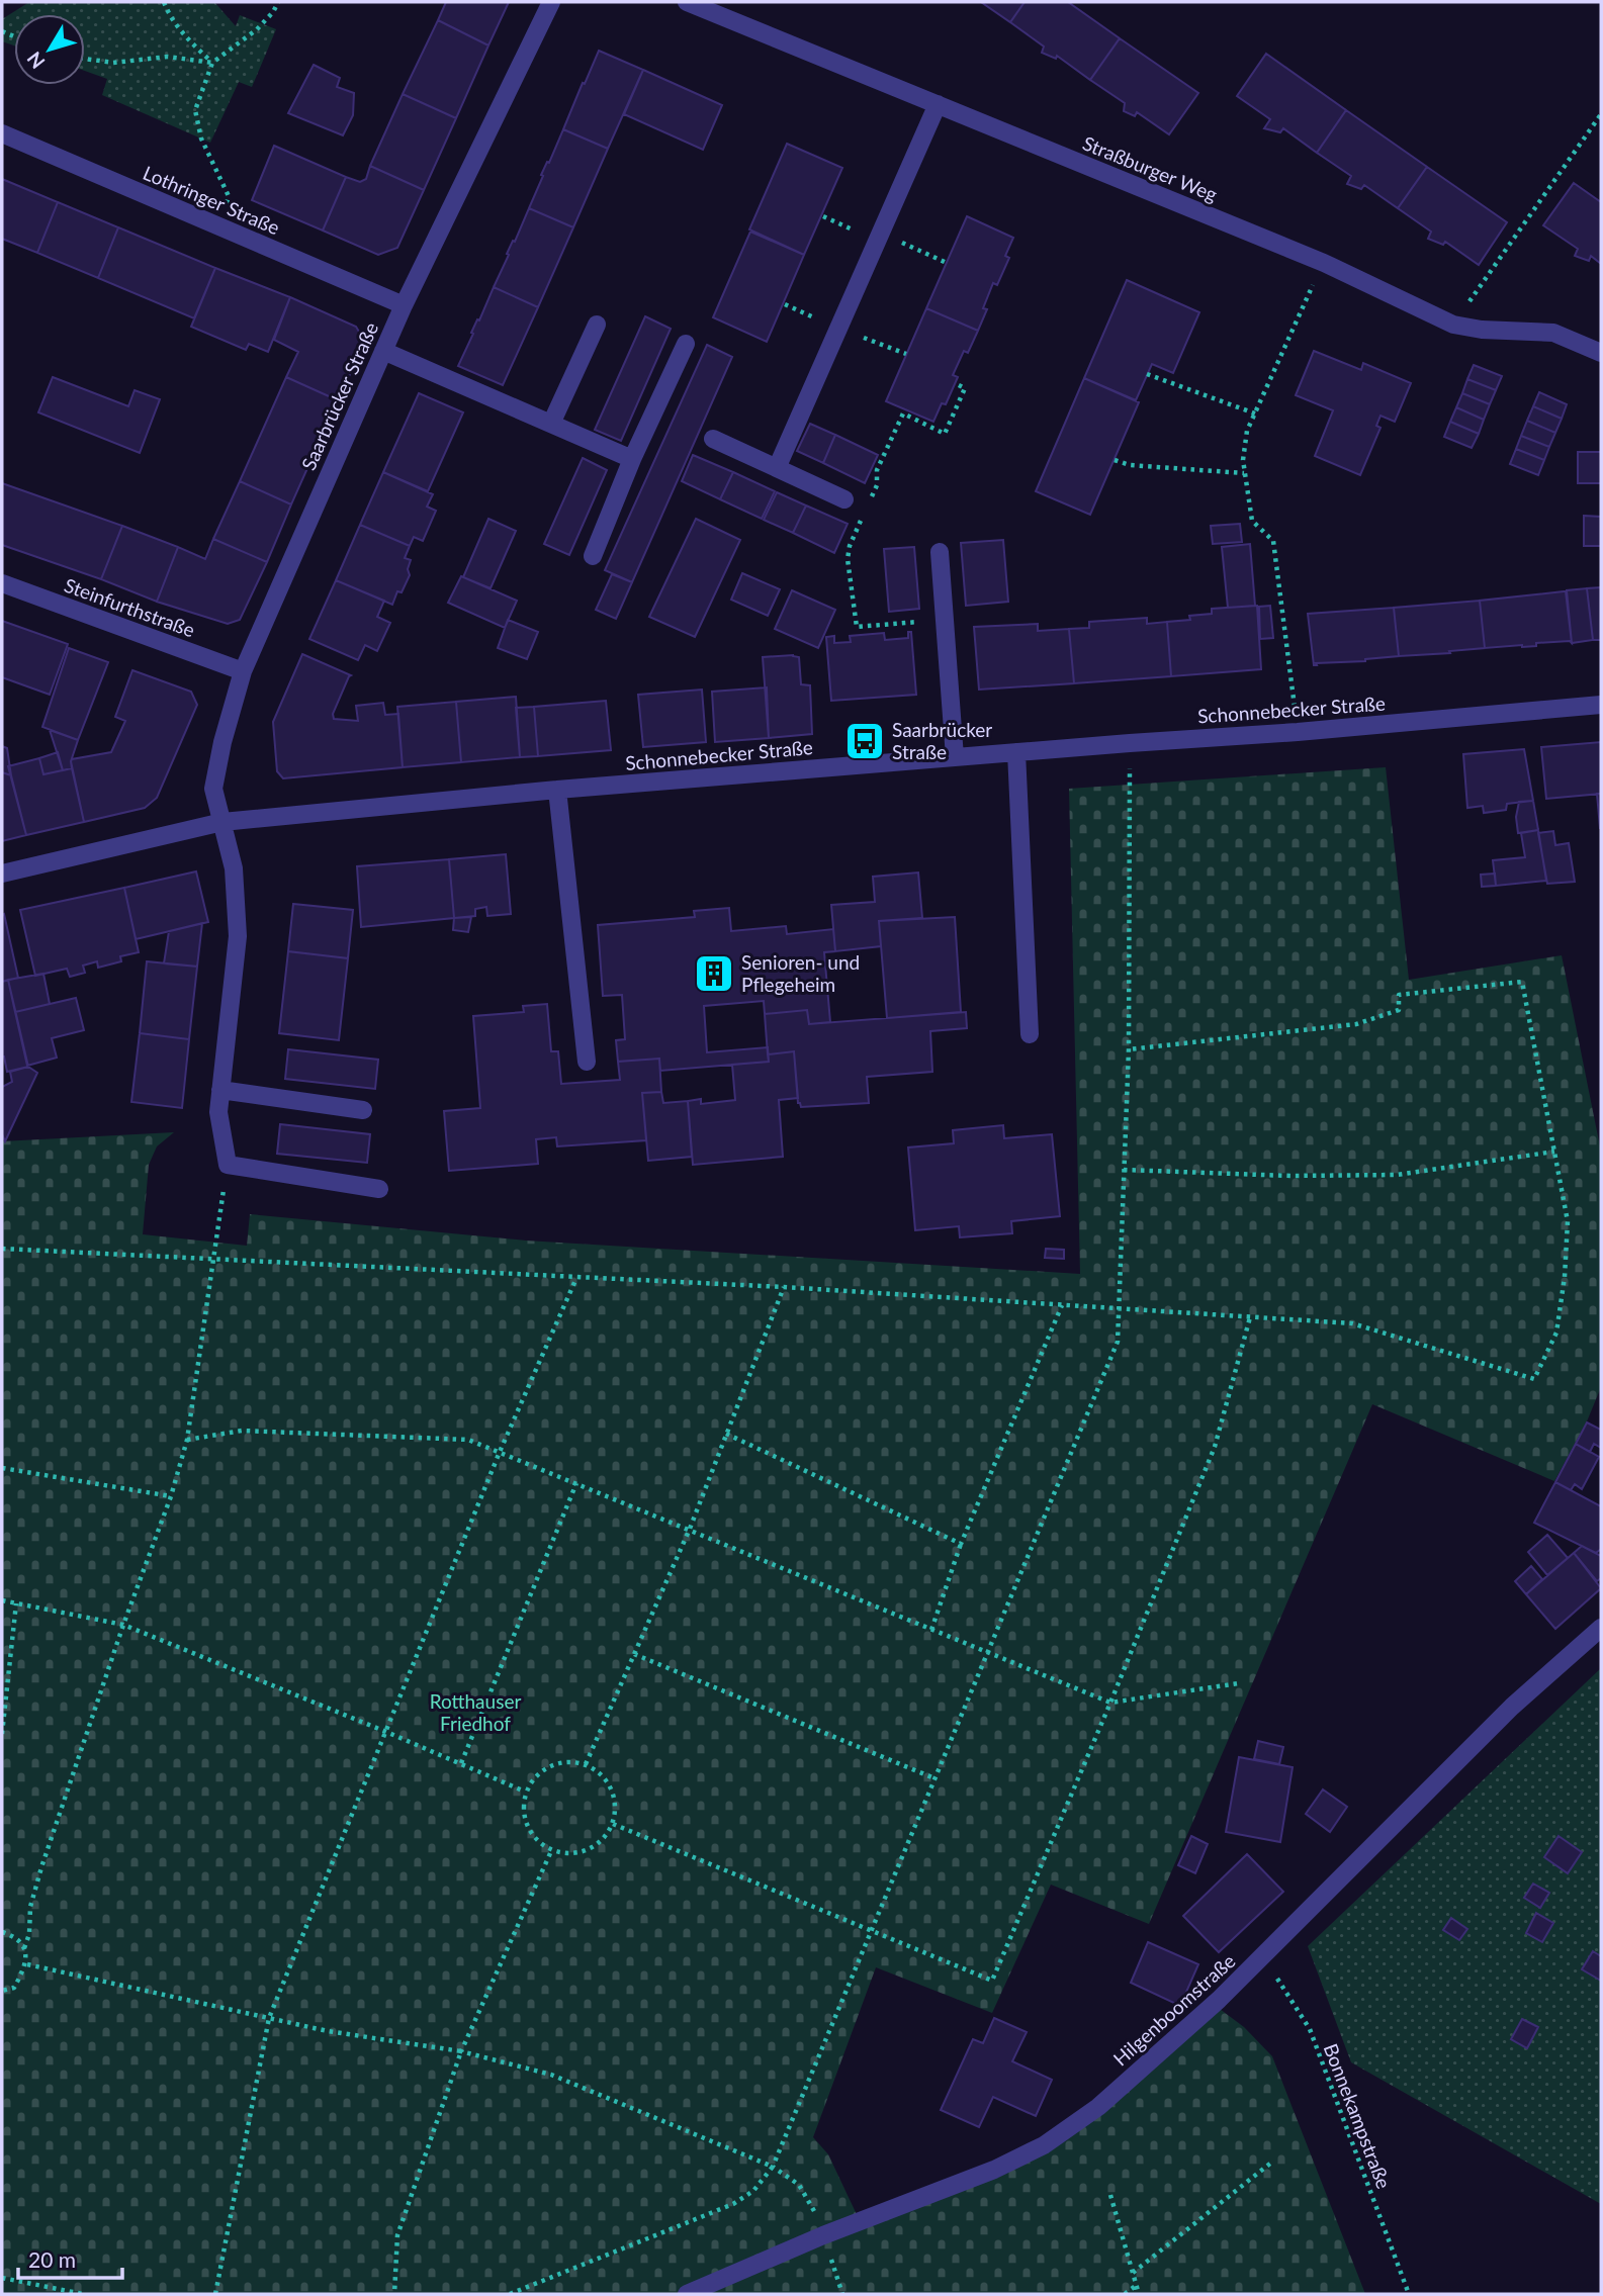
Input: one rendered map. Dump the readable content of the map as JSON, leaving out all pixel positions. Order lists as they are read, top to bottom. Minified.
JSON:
{"streets":{"street":["Straßburger Weg","Lothringer Straße","Saarbrücker Straße","Steinfurthstraße","Schonnebecker Straße","Hilgenboomstraße"],"path":["Bonnekampstraße"]},"crossings":[["Lothringer Straße","Saarbrücker Straße"],["Saarbrücker Straße","Steinfurthstraße"],["Saarbrücker Straße","Schonnebecker Straße"],["Hilgenboomstraße","Bonnekampstraße"]],"parks":["Rotthauser Friedhof"],"places":{"bus stop":["Saarbrücker Straße"],"building":["Senioren- und Pflegeheim"]},"scale_bar":"20 m","north":"bottom left"}
